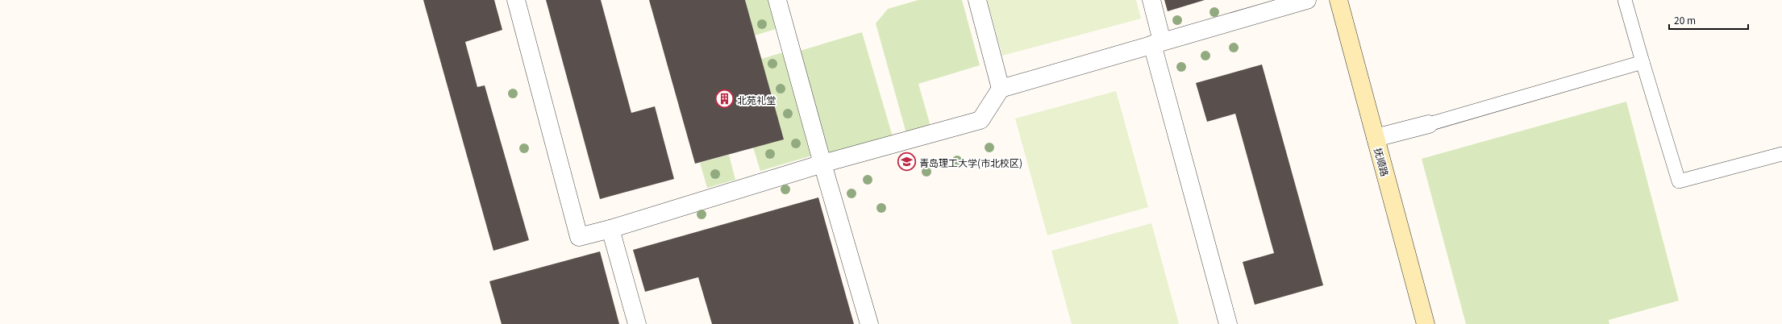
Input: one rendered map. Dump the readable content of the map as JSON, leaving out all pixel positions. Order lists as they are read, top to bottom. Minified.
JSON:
{"streets":{"main road":["抚顺路"]},"places":{"building":["北苑礼堂"],"school or university":["青岛理工大学(市北校区)"]},"scale_bar":"20 m"}
